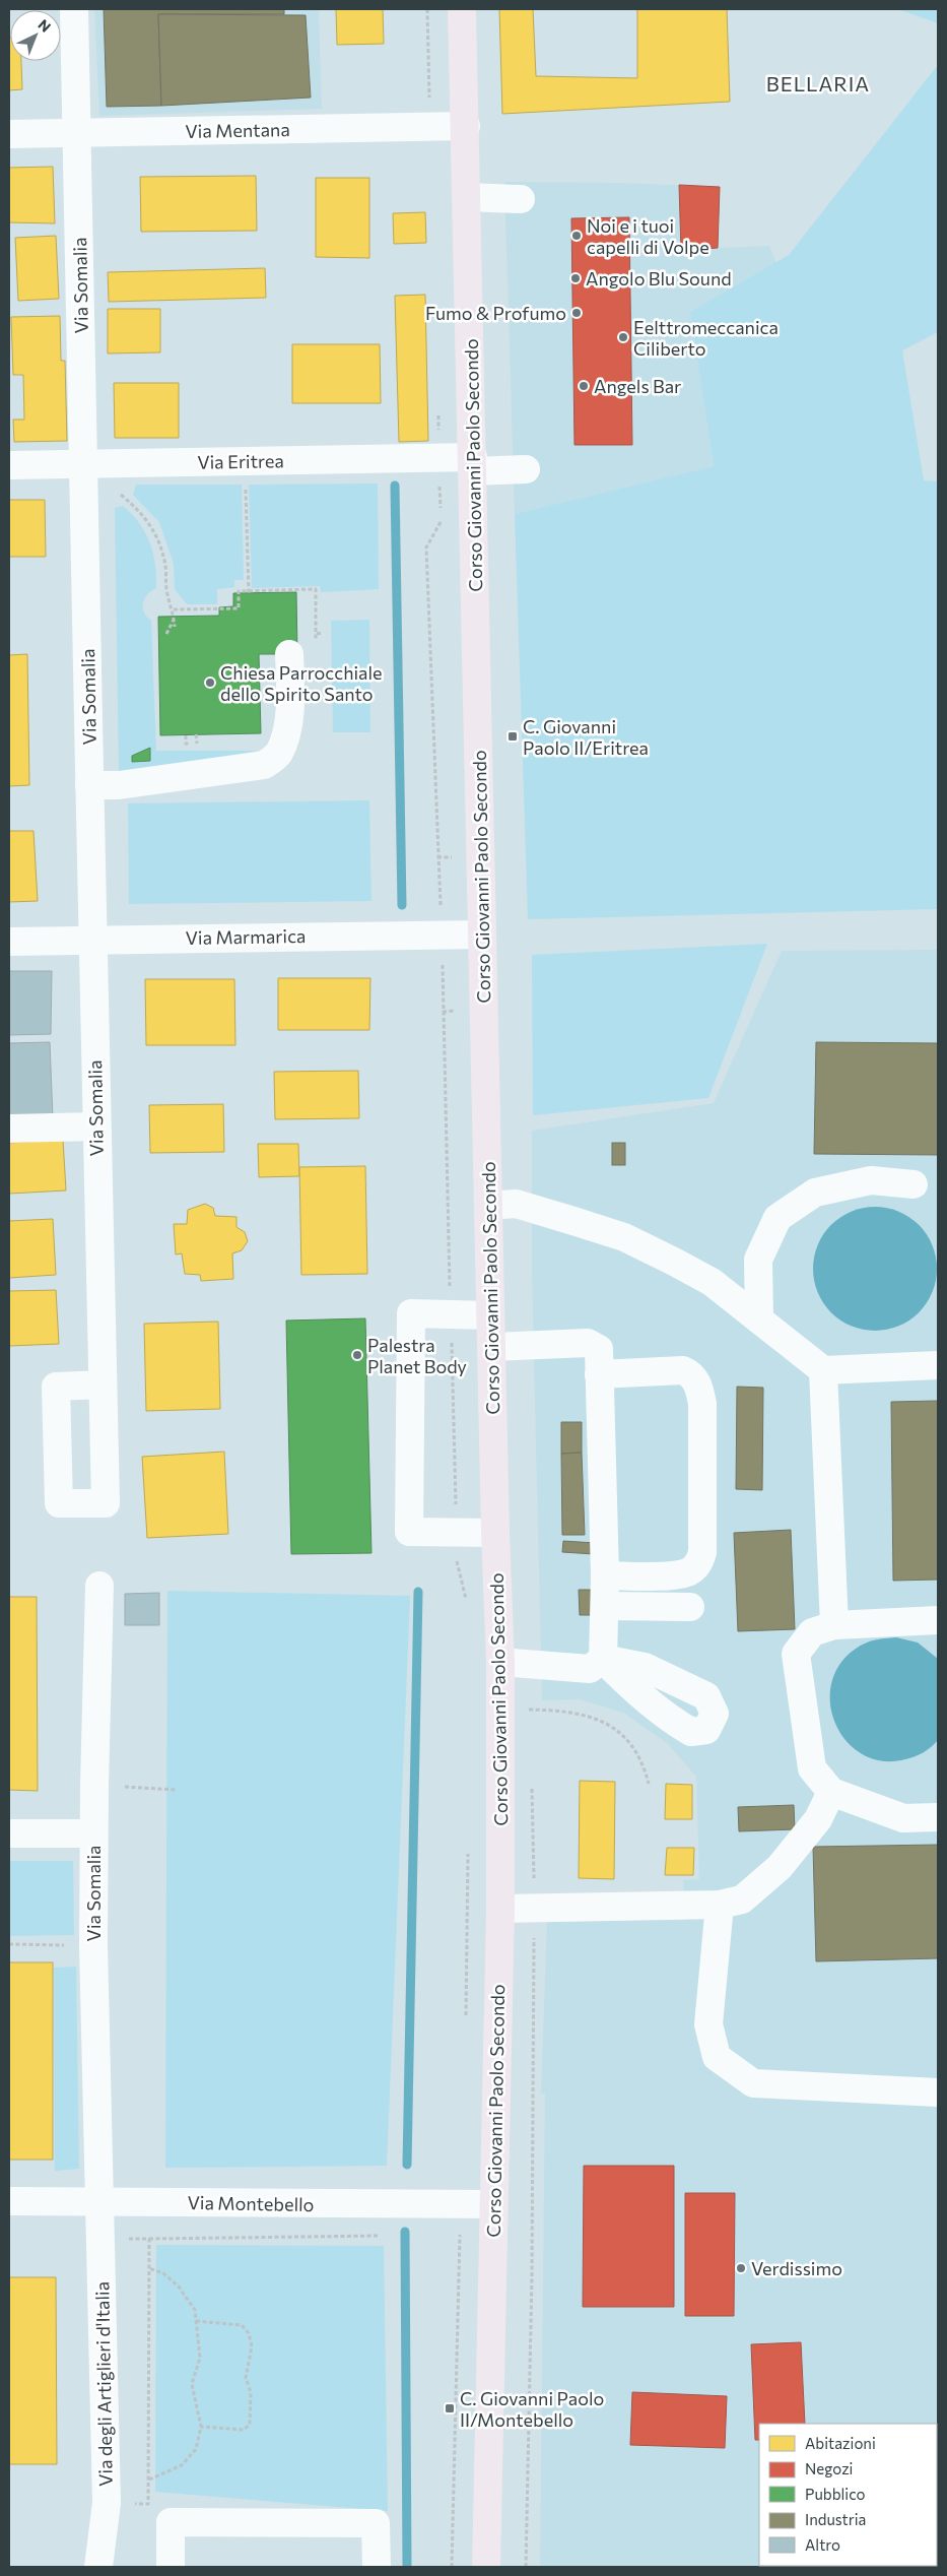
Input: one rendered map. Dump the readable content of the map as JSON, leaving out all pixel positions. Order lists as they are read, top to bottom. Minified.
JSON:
{"streets":{"main road":["Corso Giovanni Paolo Secondo"],"street":["Via Mentana","Via Somalia","Via Eritrea","Via Marmarica","Via Montebello","Via degli Artiglieri d'Italia"]},"crossings":[["Via Mentana","Via Somalia"],["Via Mentana","Corso Giovanni Paolo Secondo"],["Via Somalia","Via Eritrea"],["Via Somalia","Via Marmarica"],["Via Somalia","Via Montebello"],["Via Somalia","Via degli Artiglieri d'Italia"],["Via Eritrea","Corso Giovanni Paolo Secondo"],["Corso Giovanni Paolo Secondo","Via Marmarica"],["Corso Giovanni Paolo Secondo","Via Montebello"],["Via Montebello","Via degli Artiglieri d'Italia"]],"districts":["BELLARIA"],"places":{"other":["Noi e i tuoi capelli di Volpe","Angolo Blu Sound","Fumo & Profumo","Eelttromeccanica Ciliberto","Angels Bar","Chiesa Parrocchiale dello Spirito Santo","Palestra Planet Body","Verdissimo"],"transit":["C. Giovanni Paolo II/Eritrea","C. Giovanni Paolo II/Montebello"]},"legend":["Abitazioni","Negozi","Pubblico","Industria","Altro"],"north":"top right"}
